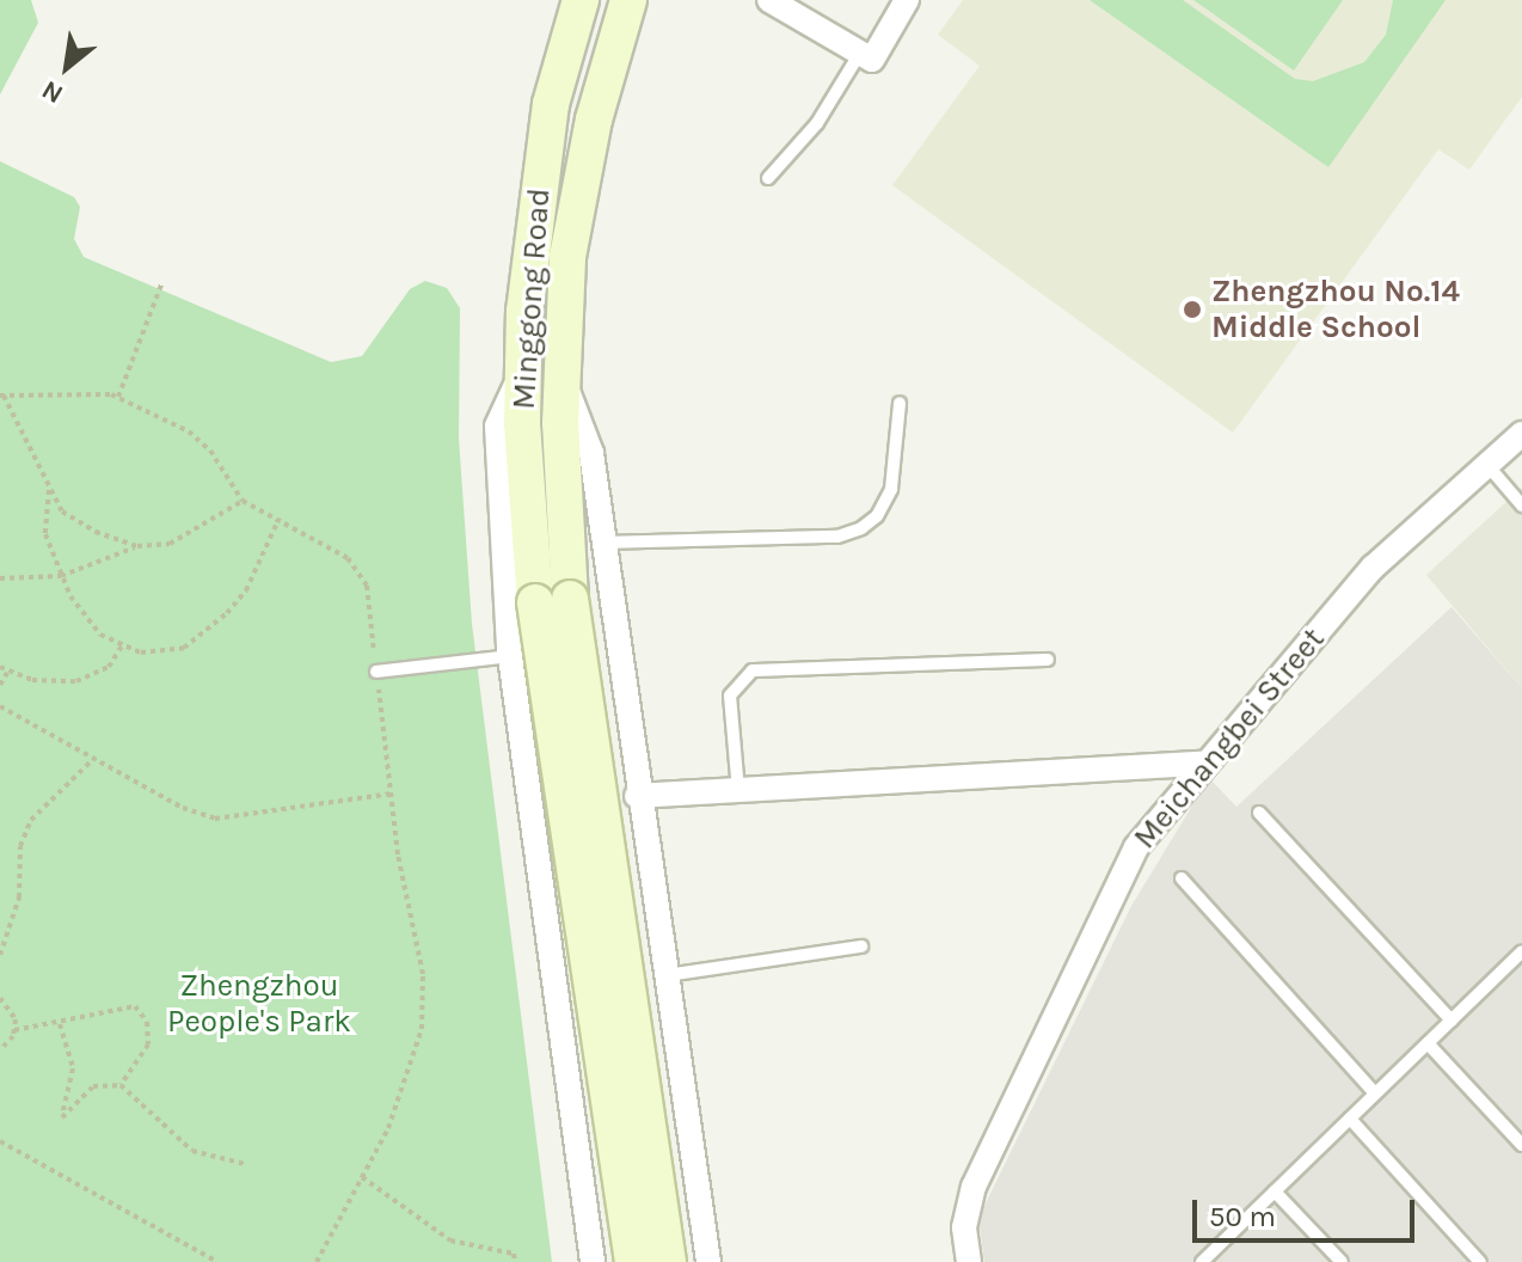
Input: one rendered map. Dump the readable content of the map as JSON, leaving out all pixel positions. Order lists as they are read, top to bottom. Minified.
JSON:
{"streets":{"main road":["Minggong Road"],"street":["Meichangbei Street"]},"parks":["Zhengzhou People's Park"],"places":["Zhengzhou No.14 Middle School"],"scale_bar":"50 m","north":"bottom left"}
